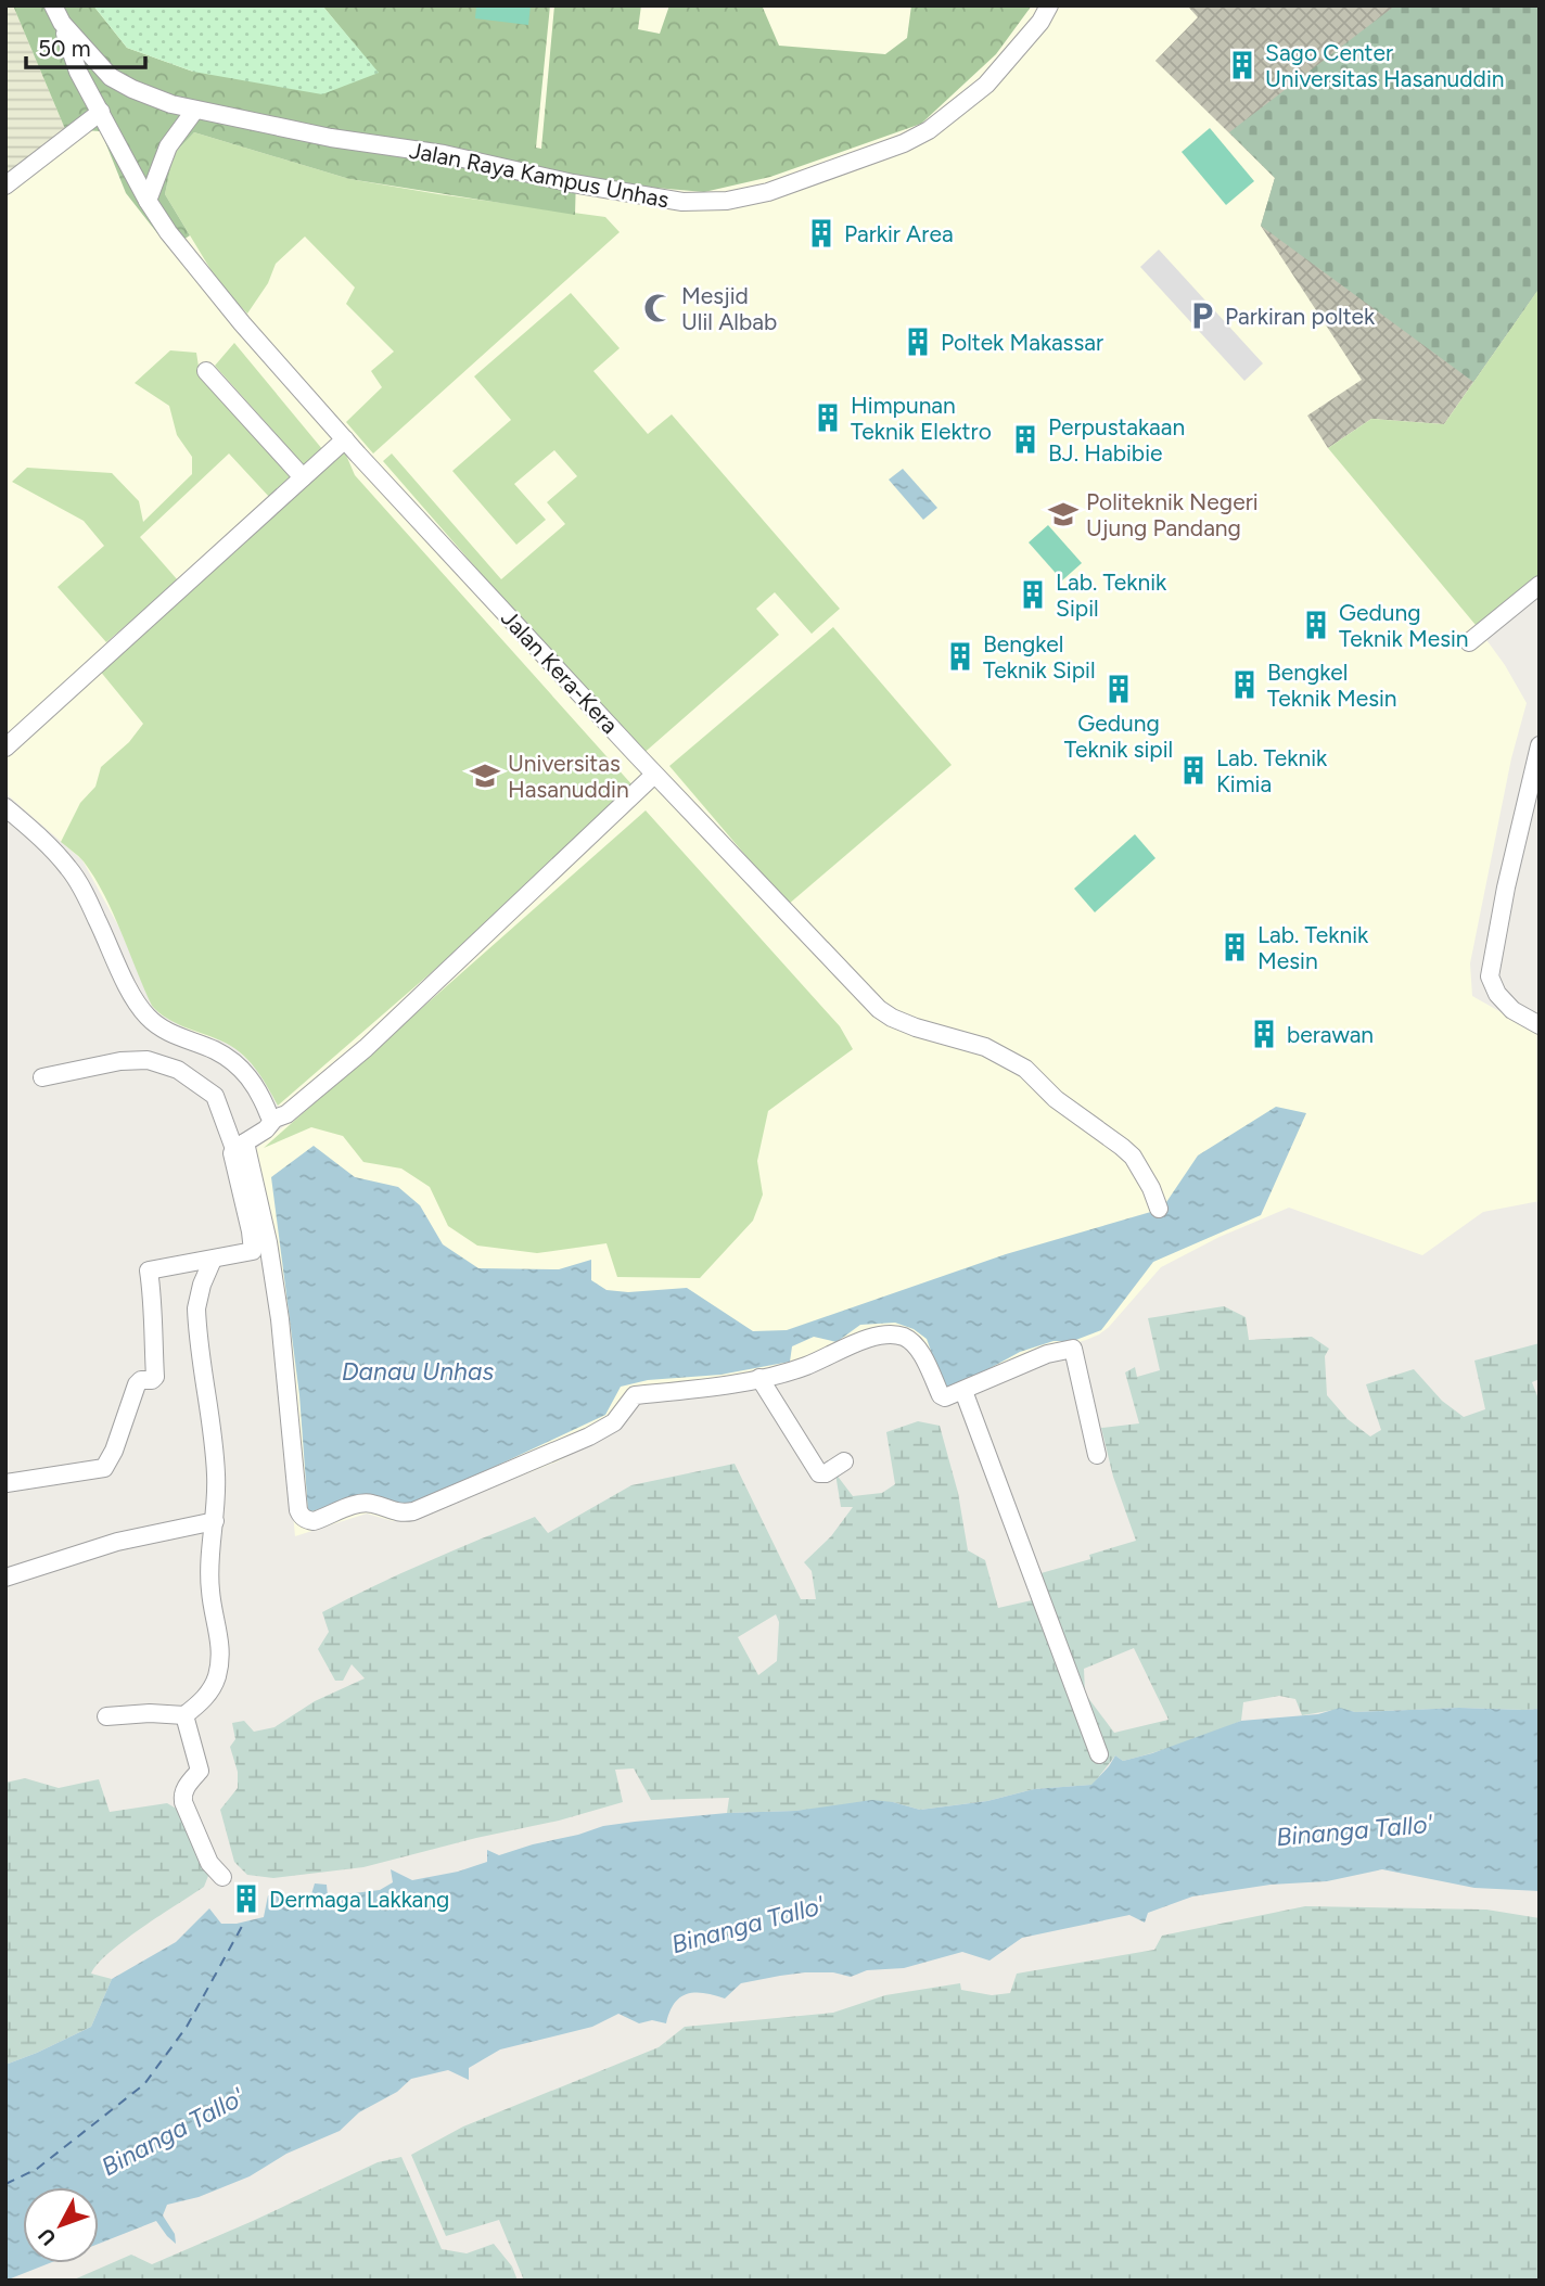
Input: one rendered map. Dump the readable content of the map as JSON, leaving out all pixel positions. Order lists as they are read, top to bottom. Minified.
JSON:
{"streets":{"street":["Jalan Raya Kampus Unhas","Jalan Kera-Kera"]},"crossings":[["Jalan Raya Kampus Unhas","Jalan Kera-Kera"]],"water":["Danau Unhas","Binanga Tallo'"],"places":{"building":["Sago Center Universitas Hasanuddin","Parkir Area","Poltek Makassar","Himpunan Teknik Elektro","Perpustakaan BJ. Habibie","Lab. Teknik Sipil","Gedung Teknik Mesin","Bengkel Teknik Sipil","Bengkel Teknik Mesin","Gedung Teknik sipil","Lab. Teknik Kimia","Lab. Teknik Mesin","berawan","Dermaga Lakkang"],"mosque":["Mesjid Ulil Albab"],"parking":["Parkiran poltek"],"school or university":["Politeknik Negeri Ujung Pandang","Universitas Hasanuddin"]},"scale_bar":"50 m","north":"bottom left"}
